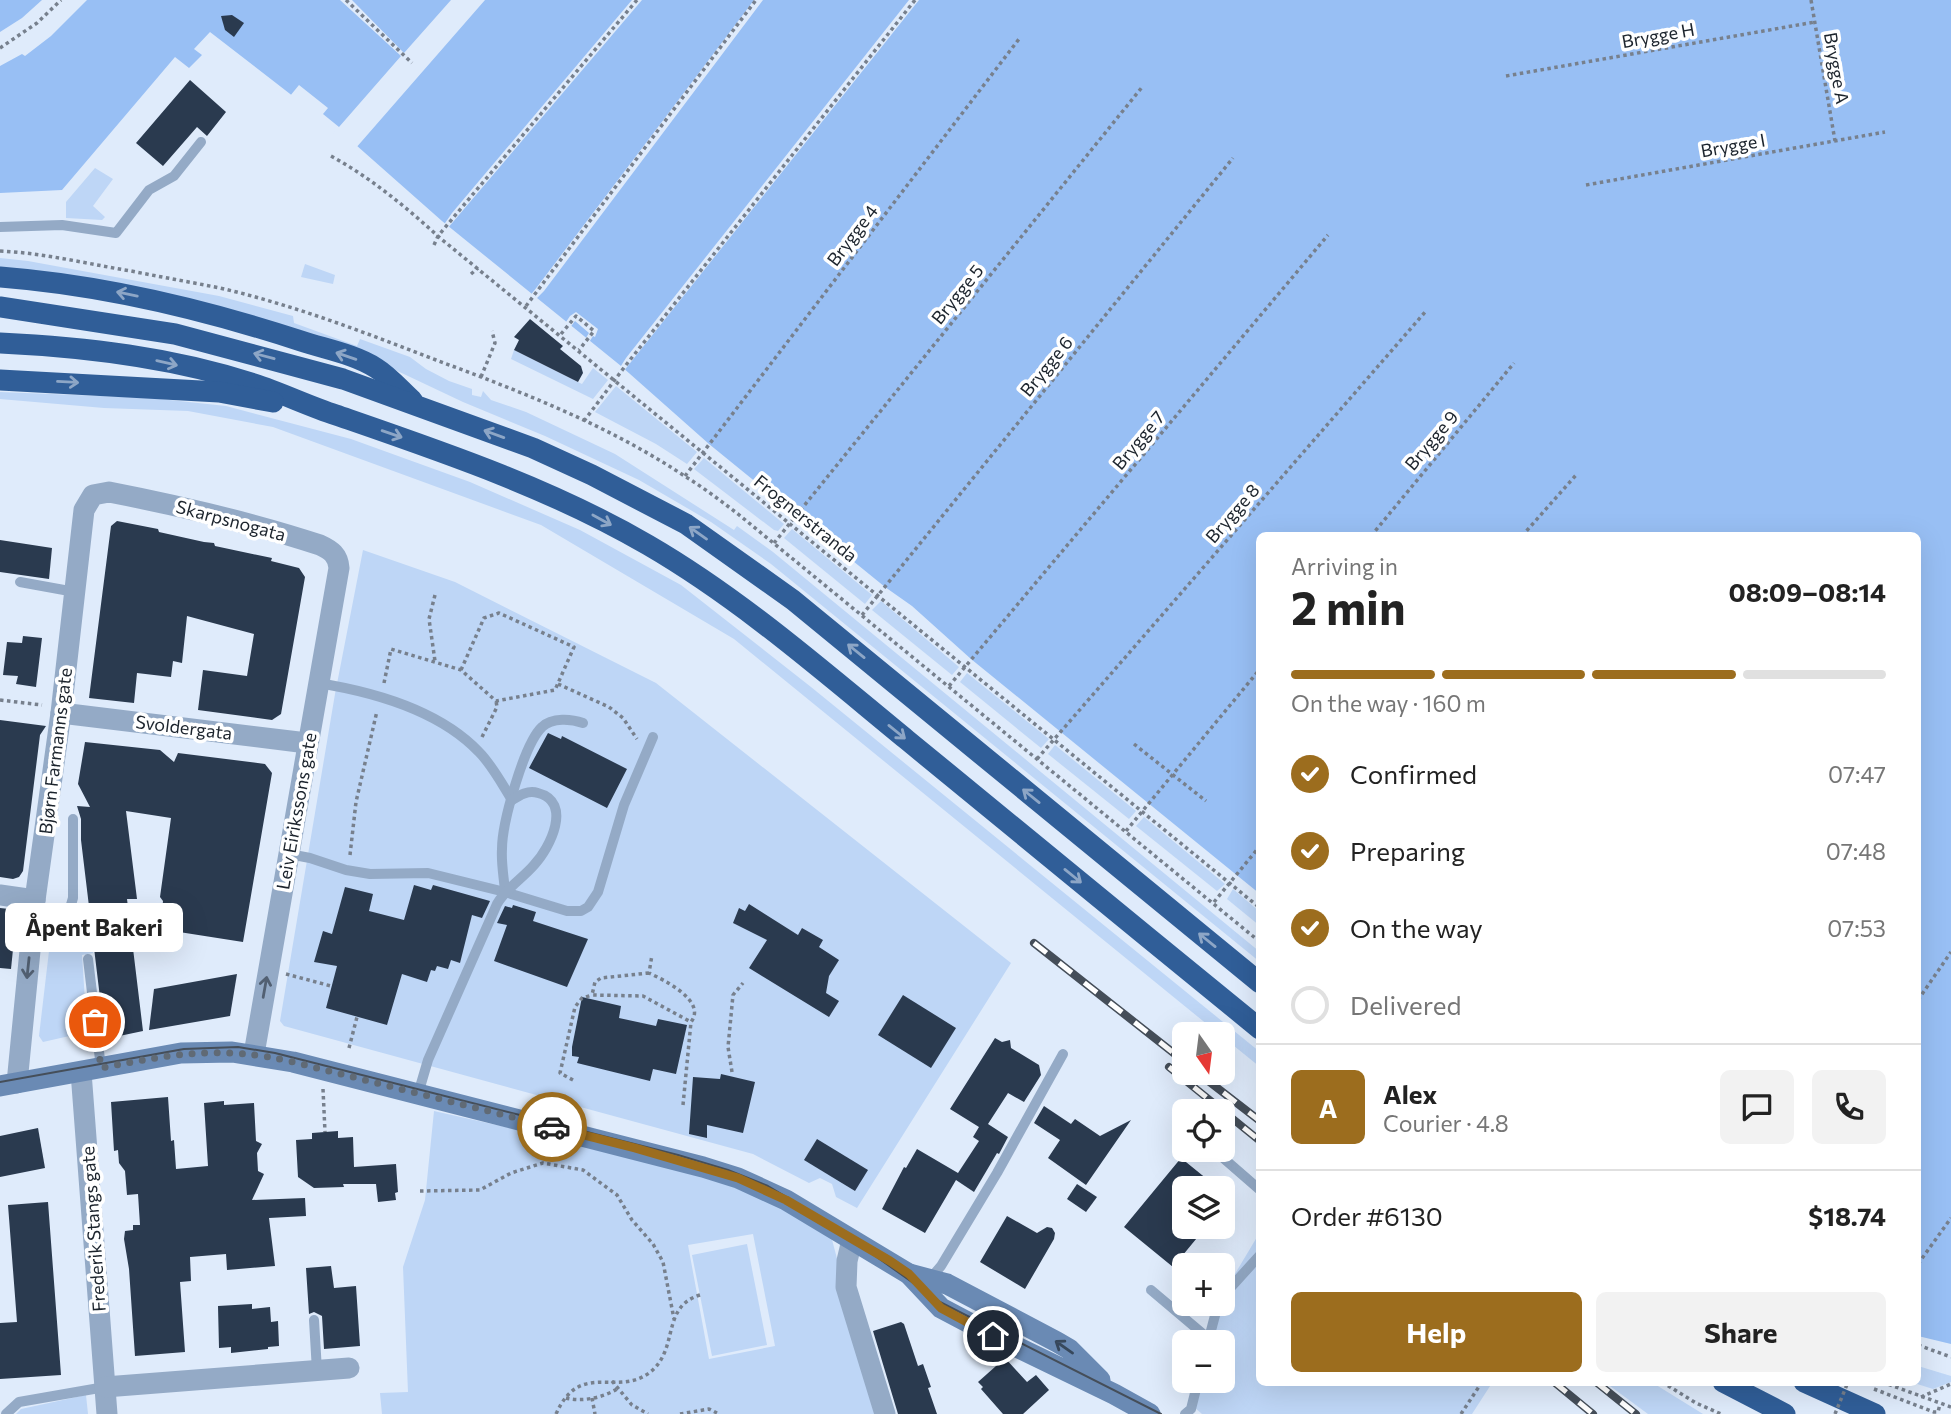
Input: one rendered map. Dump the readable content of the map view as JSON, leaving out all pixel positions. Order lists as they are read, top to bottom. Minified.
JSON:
{"streets":{"street":["Skarpsnogata","Svoldergata","Bjørn Farmanns gate","Leiv Eirikssons gate","Frederik Stangs gate"],"path":["Brygge H","Brygge A","Brygge I","Brygge 4","Brygge 5","Brygge 6","Brygge 7","Brygge 9","Brygge 8","Frognerstranda"]},"crossings":[["Brygge H","Brygge A"],["Brygge A","Brygge I"],["Brygge 4","Frognerstranda"],["Brygge 5","Frognerstranda"],["Brygge 6","Frognerstranda"],["Brygge 7","Frognerstranda"],["Brygge 8","Frognerstranda"],["Skarpsnogata","Bjørn Farmanns gate"],["Skarpsnogata","Leiv Eirikssons gate"],["Svoldergata","Bjørn Farmanns gate"],["Svoldergata","Leiv Eirikssons gate"]],"one_way":["Leiv Eirikssons gate"],"places":["Åpent Bakeri"],"north":"bottom","page":{"heading":["2 min","Arriving in","08:09–08:14"],"panel":["Alex","Courier · 4.8","Order #6130","$18.74"],"bar":"On the way · 160 m","list":[["Confirmed","07:47"],["Preparing","07:48"],["On the way","07:53"],"Delivered"],"bubble":"Åpent Bakeri","map_buttons":["+","−"],"round":"A","buttons":["Help","Share"]}}
